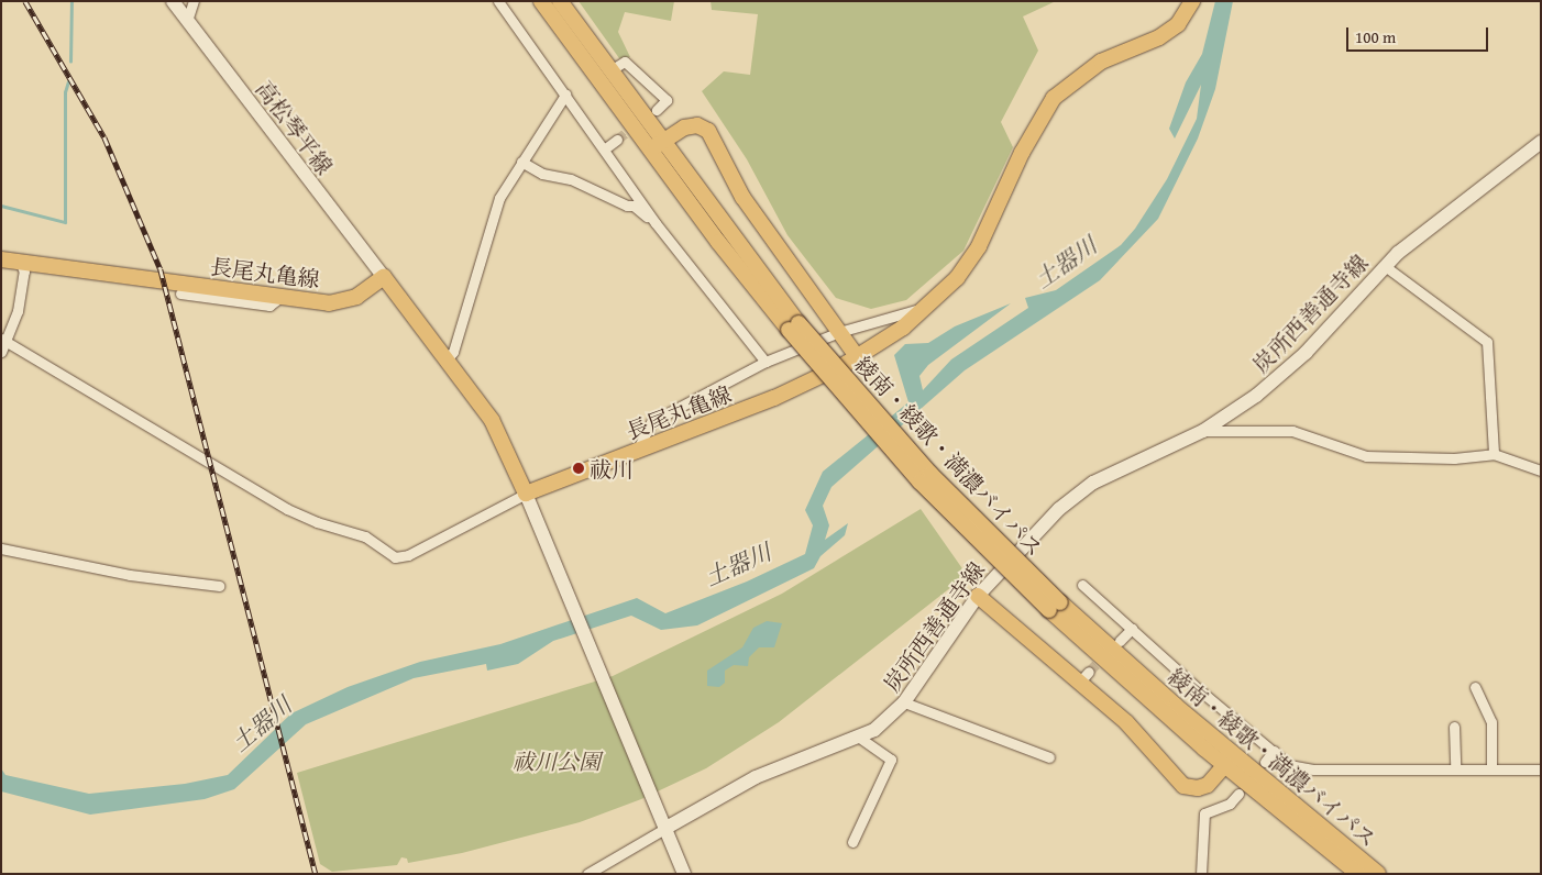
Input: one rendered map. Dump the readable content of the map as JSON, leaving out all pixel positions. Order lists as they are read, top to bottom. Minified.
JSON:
{"streets":{"main road":["高松琴平線","長尾丸亀線","炭所西善通寺線","綾南・綾歌・満濃バイパス"]},"crossings":[["高松琴平線","長尾丸亀線"]],"water":["土器川"],"parks":["祓川公園"],"places":["祓川"],"scale_bar":"100 m"}
